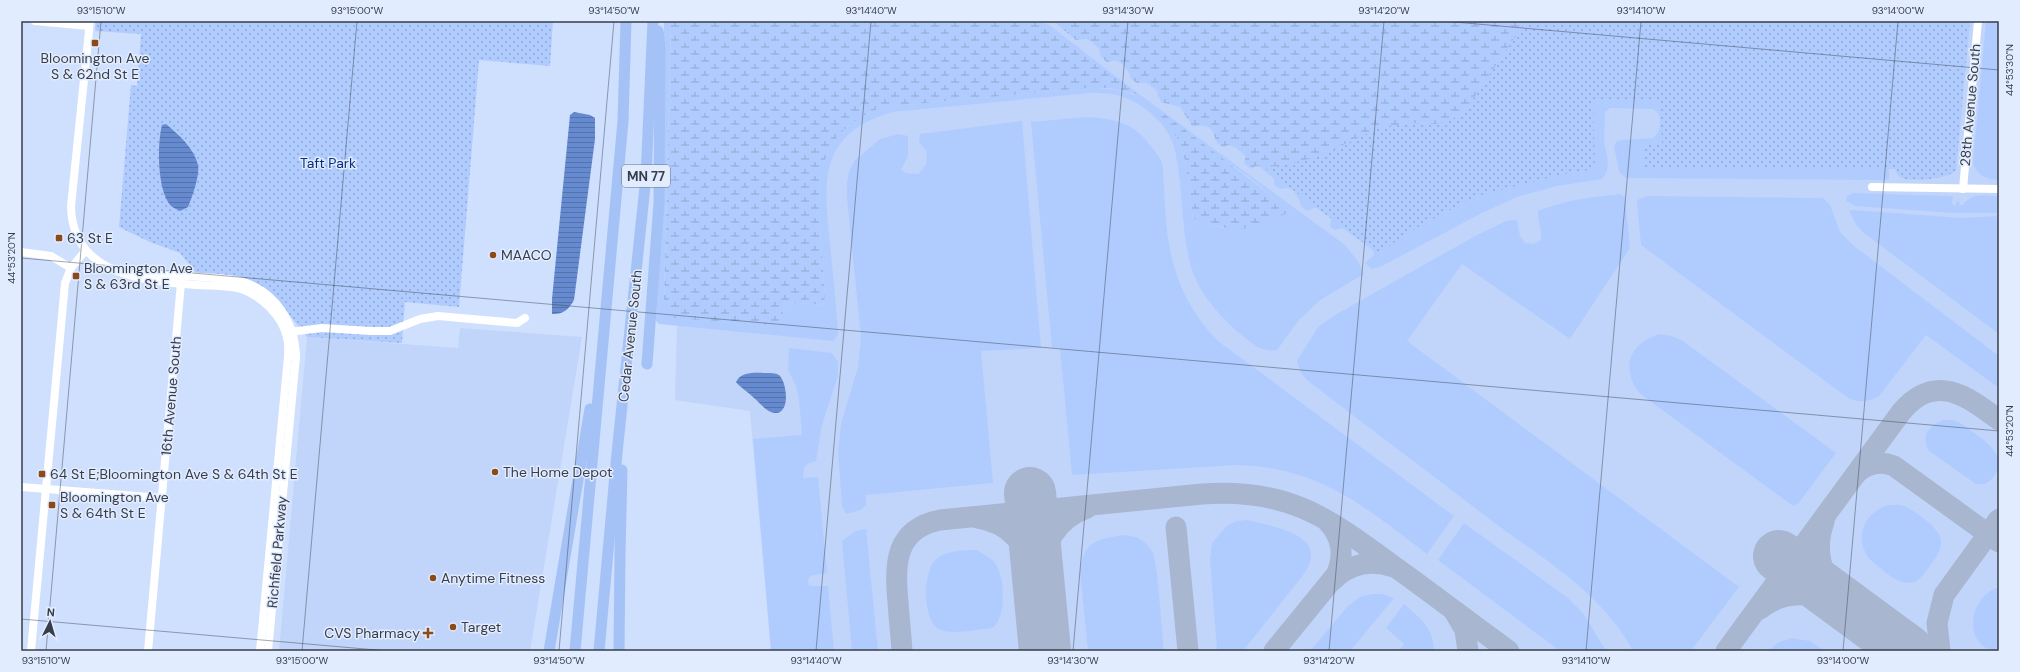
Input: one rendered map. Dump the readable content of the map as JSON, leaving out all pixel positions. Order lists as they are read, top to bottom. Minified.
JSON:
{"streets":{"highway":["MN 77","Cedar Avenue South"],"street":["28th Avenue South","16th Avenue South","Richfield Parkway"]},"crossings":[["16th Avenue South","Richfield Parkway"]],"parks":["Taft Park"],"places":{"transit":["Bloomington Ave S & 62nd St E","63 St E","Bloomington Ave S & 63rd St E","64 St E;Bloomington Ave S & 64th St E","Bloomington Ave S & 64th St E"],"other":["MAACO","The Home Depot","Anytime Fitness","Target"],"health":["CVS Pharmacy"]},"north":"top","coordinates":["93°15'10\"W","93°15'00\"W","93°14'50\"W","93°14'40\"W","93°14'30\"W","93°14'20\"W","93°14'10\"W","93°14'00\"W","44°53'30\"N","44°53'20\"N"]}
